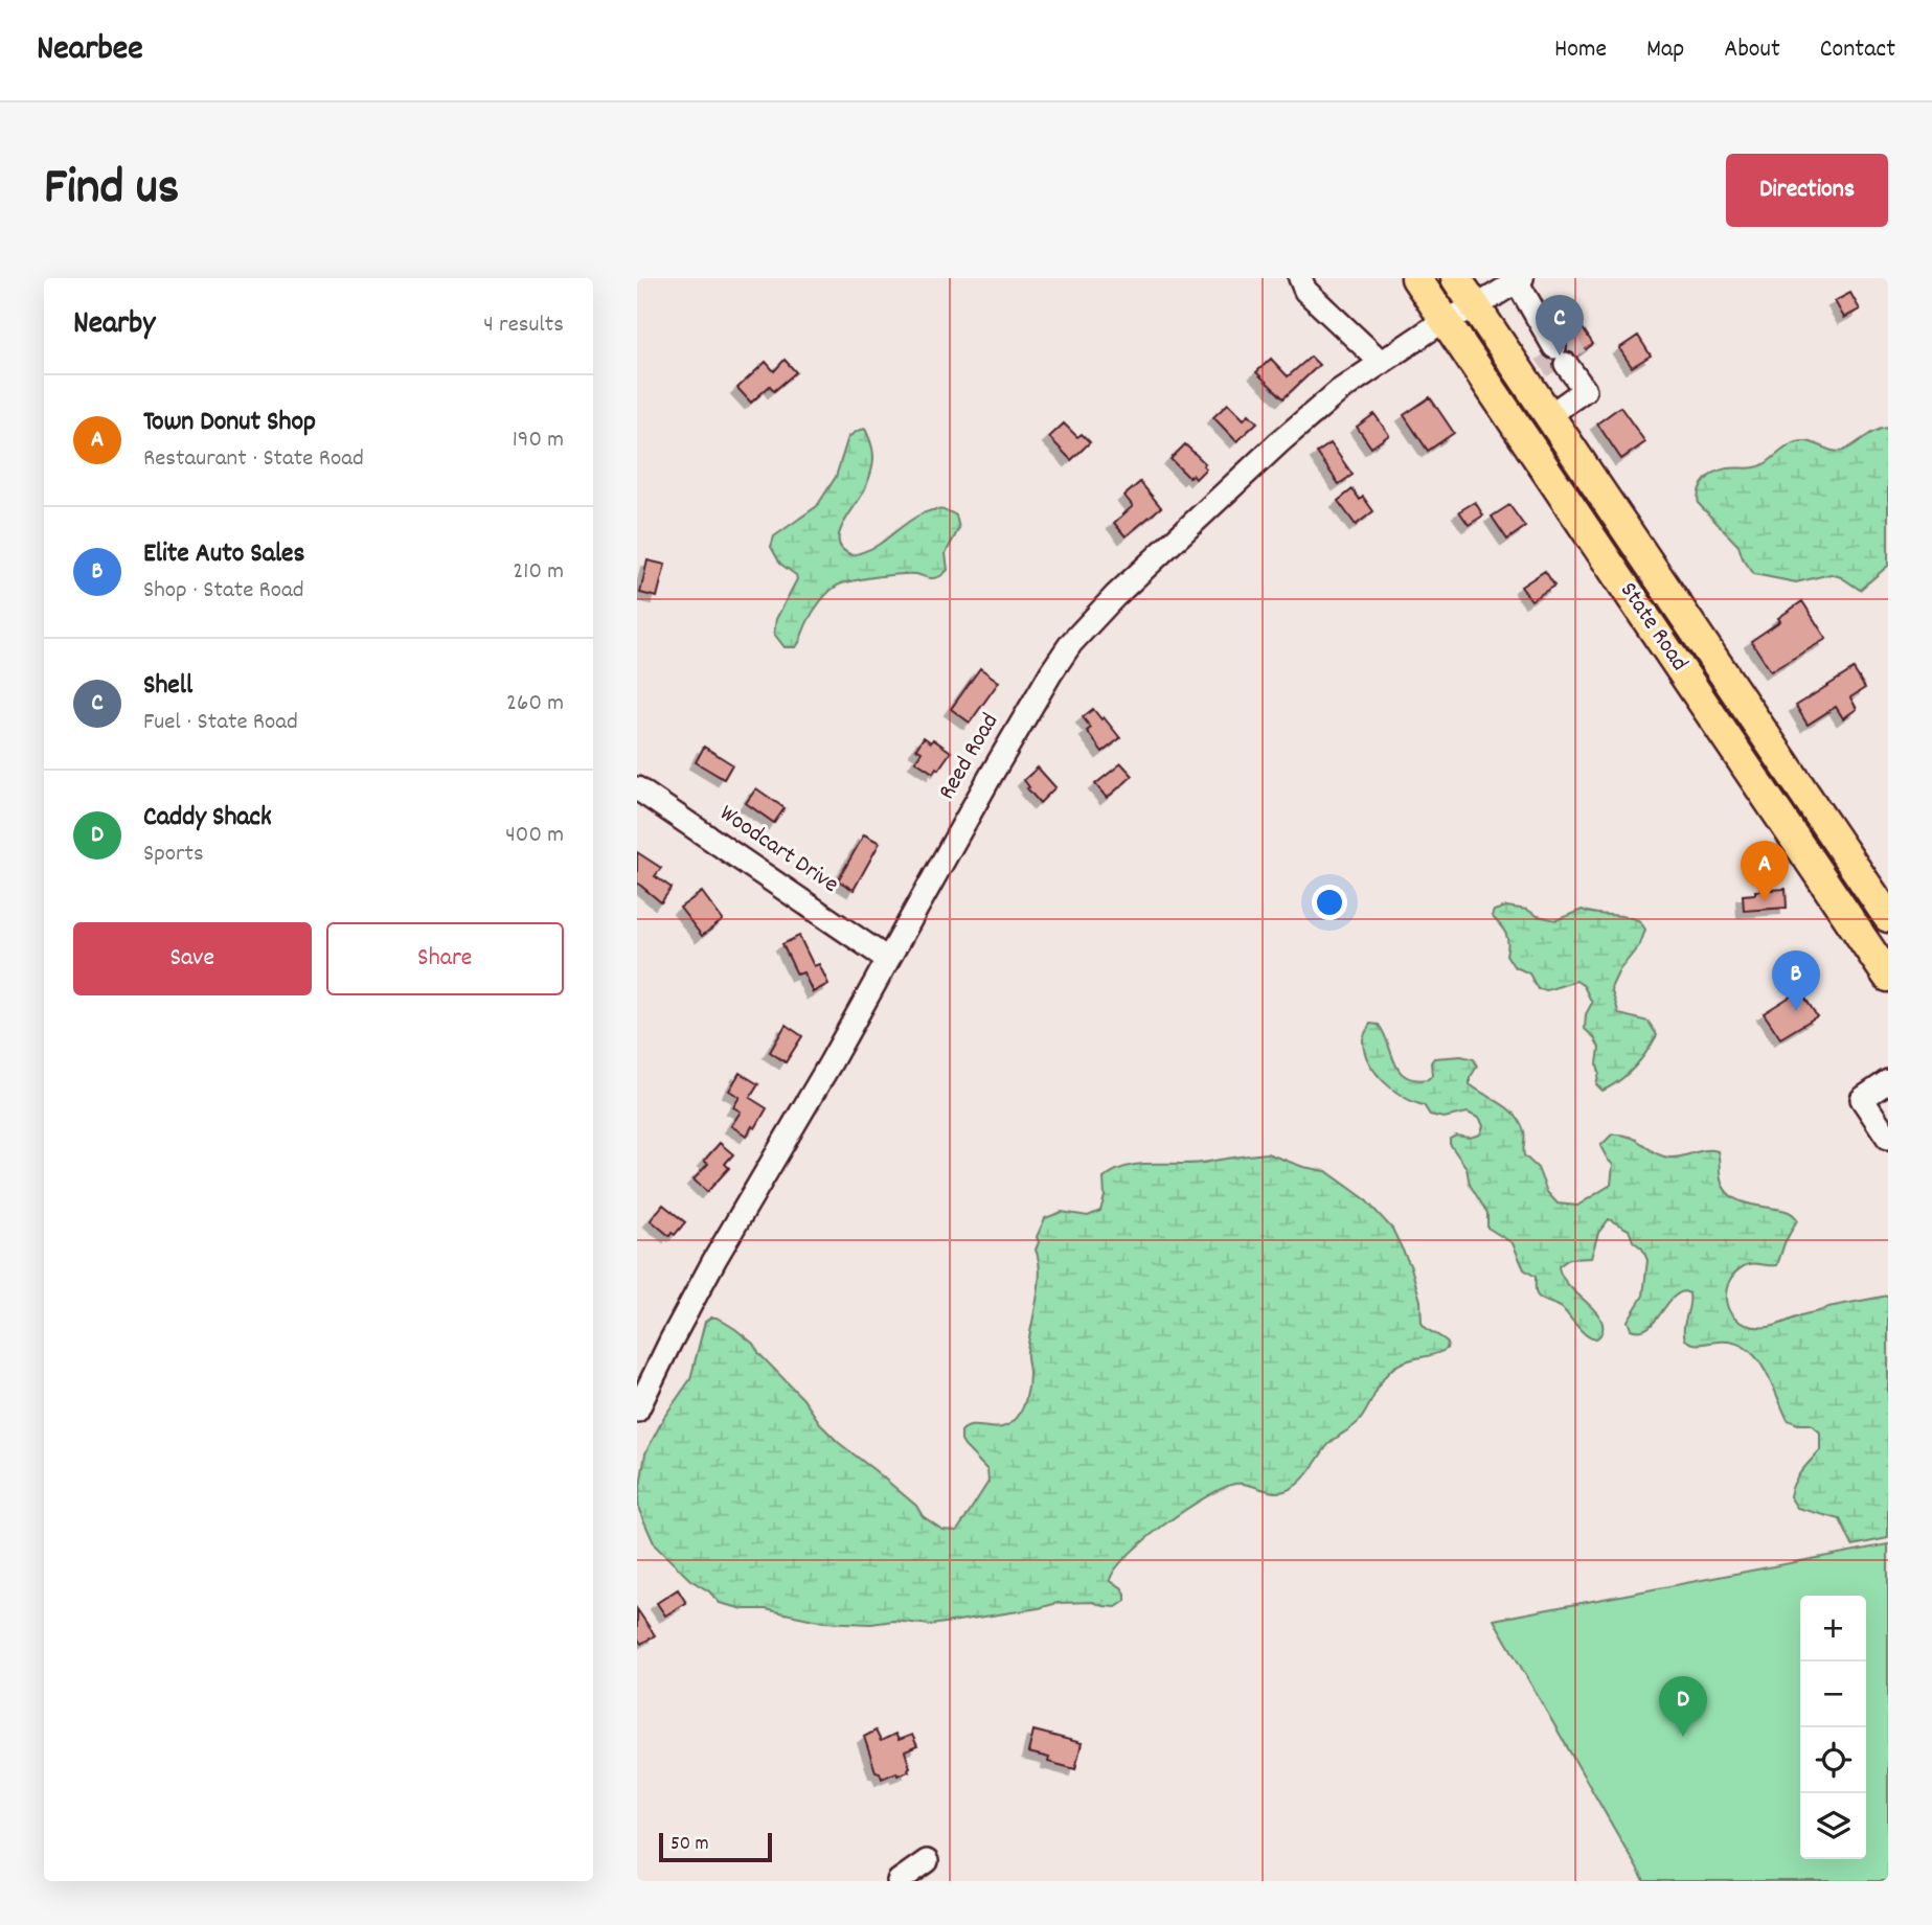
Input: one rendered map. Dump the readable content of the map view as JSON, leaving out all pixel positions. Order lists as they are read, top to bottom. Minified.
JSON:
{"streets":{"main road":["State Road"],"street":["Reed Road","Woodcart Drive"]},"crossings":[["State Road","Reed Road"],["Reed Road","Woodcart Drive"]],"scale_bar":"50 m","page":{"header":"Nearbee","nav":["Home","Map","About","Contact"],"title":"Find us","buttons":["Directions",["Save","Share"]],"heading":["Nearby","4 results"],"pins":["C","A","B","D"],"list":[{"mark":"A","name":"Town Donut Shop","note":"Restaurant · State Road","value":"190 m"},{"mark":"B","name":"Elite Auto Sales","note":"Shop · State Road","value":"210 m"},{"mark":"C","name":"Shell","note":"Fuel · State Road","value":"260 m"},{"mark":"D","name":"Caddy Shack","note":"Sports","value":"400 m"}],"map_buttons":["+","−"],"scale":"50 m"}}
